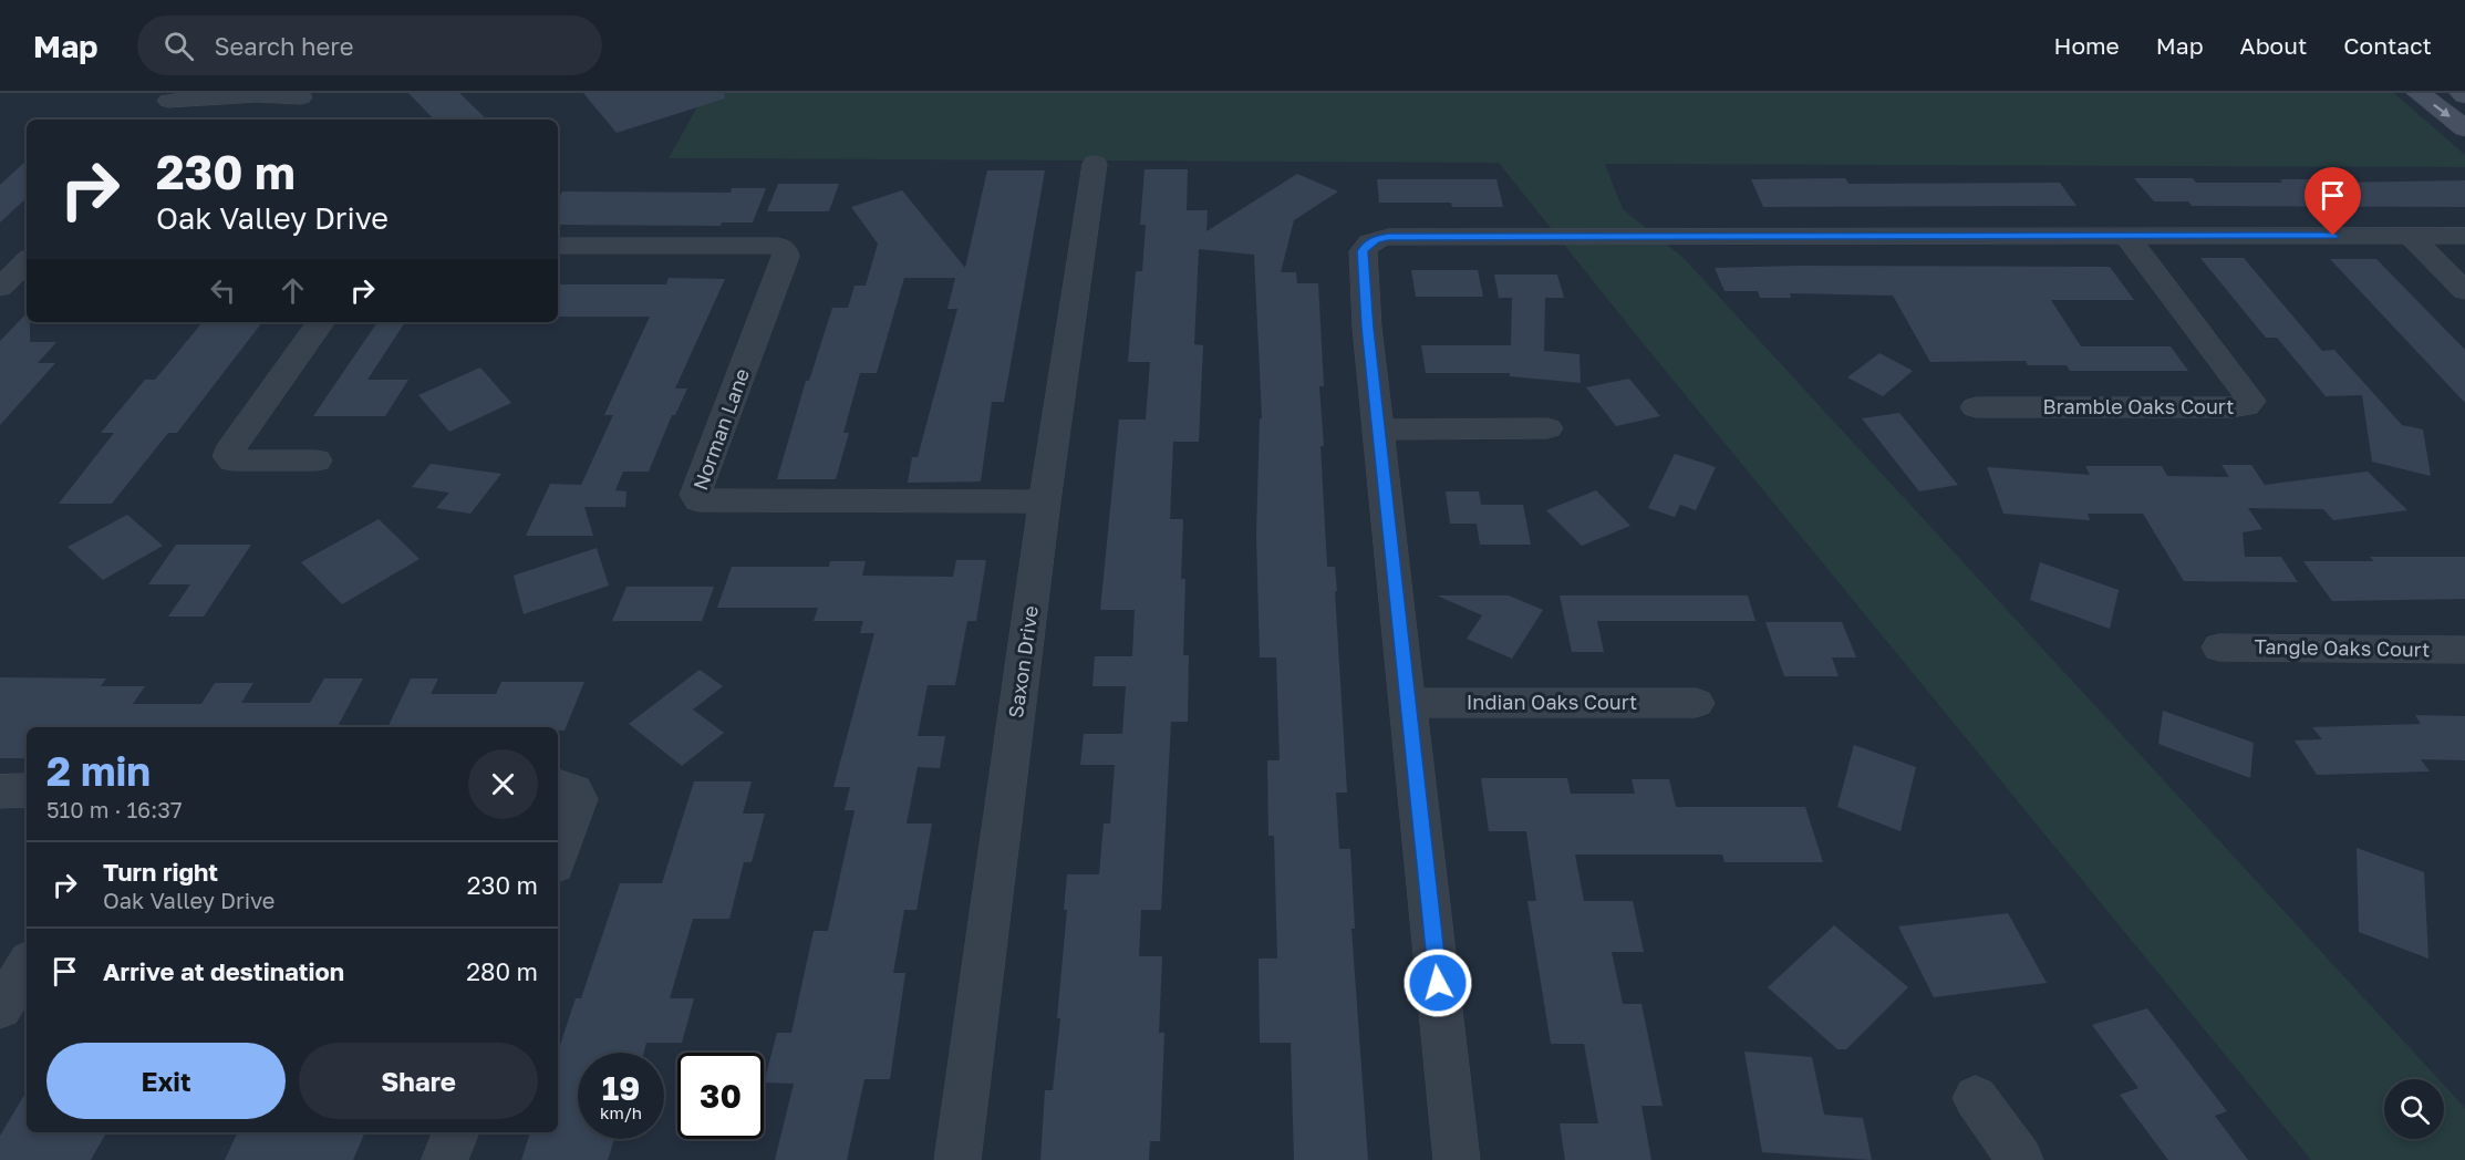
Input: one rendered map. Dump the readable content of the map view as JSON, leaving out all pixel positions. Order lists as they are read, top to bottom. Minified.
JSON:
{"streets":{"street":["Bramble Oaks Court","Norman Lane","Tangle Oaks Court","Saxon Drive","Indian Oaks Court"]},"crossings":[["Norman Lane","Saxon Drive"]],"page":{"header":"Map","search":"Search here","nav":["Home","Map","About","Contact"],"turn":["230 m","Oak Valley Drive"],"heading":["2 min","510 m · 16:37"],"list":[{"name":"Turn right","note":"Oak Valley Drive","value":"230 m"},{"name":"Arrive at destination","value":"280 m"}],"buttons":["Exit","Share"],"speed":"19 km/h","limit":"30"}}
